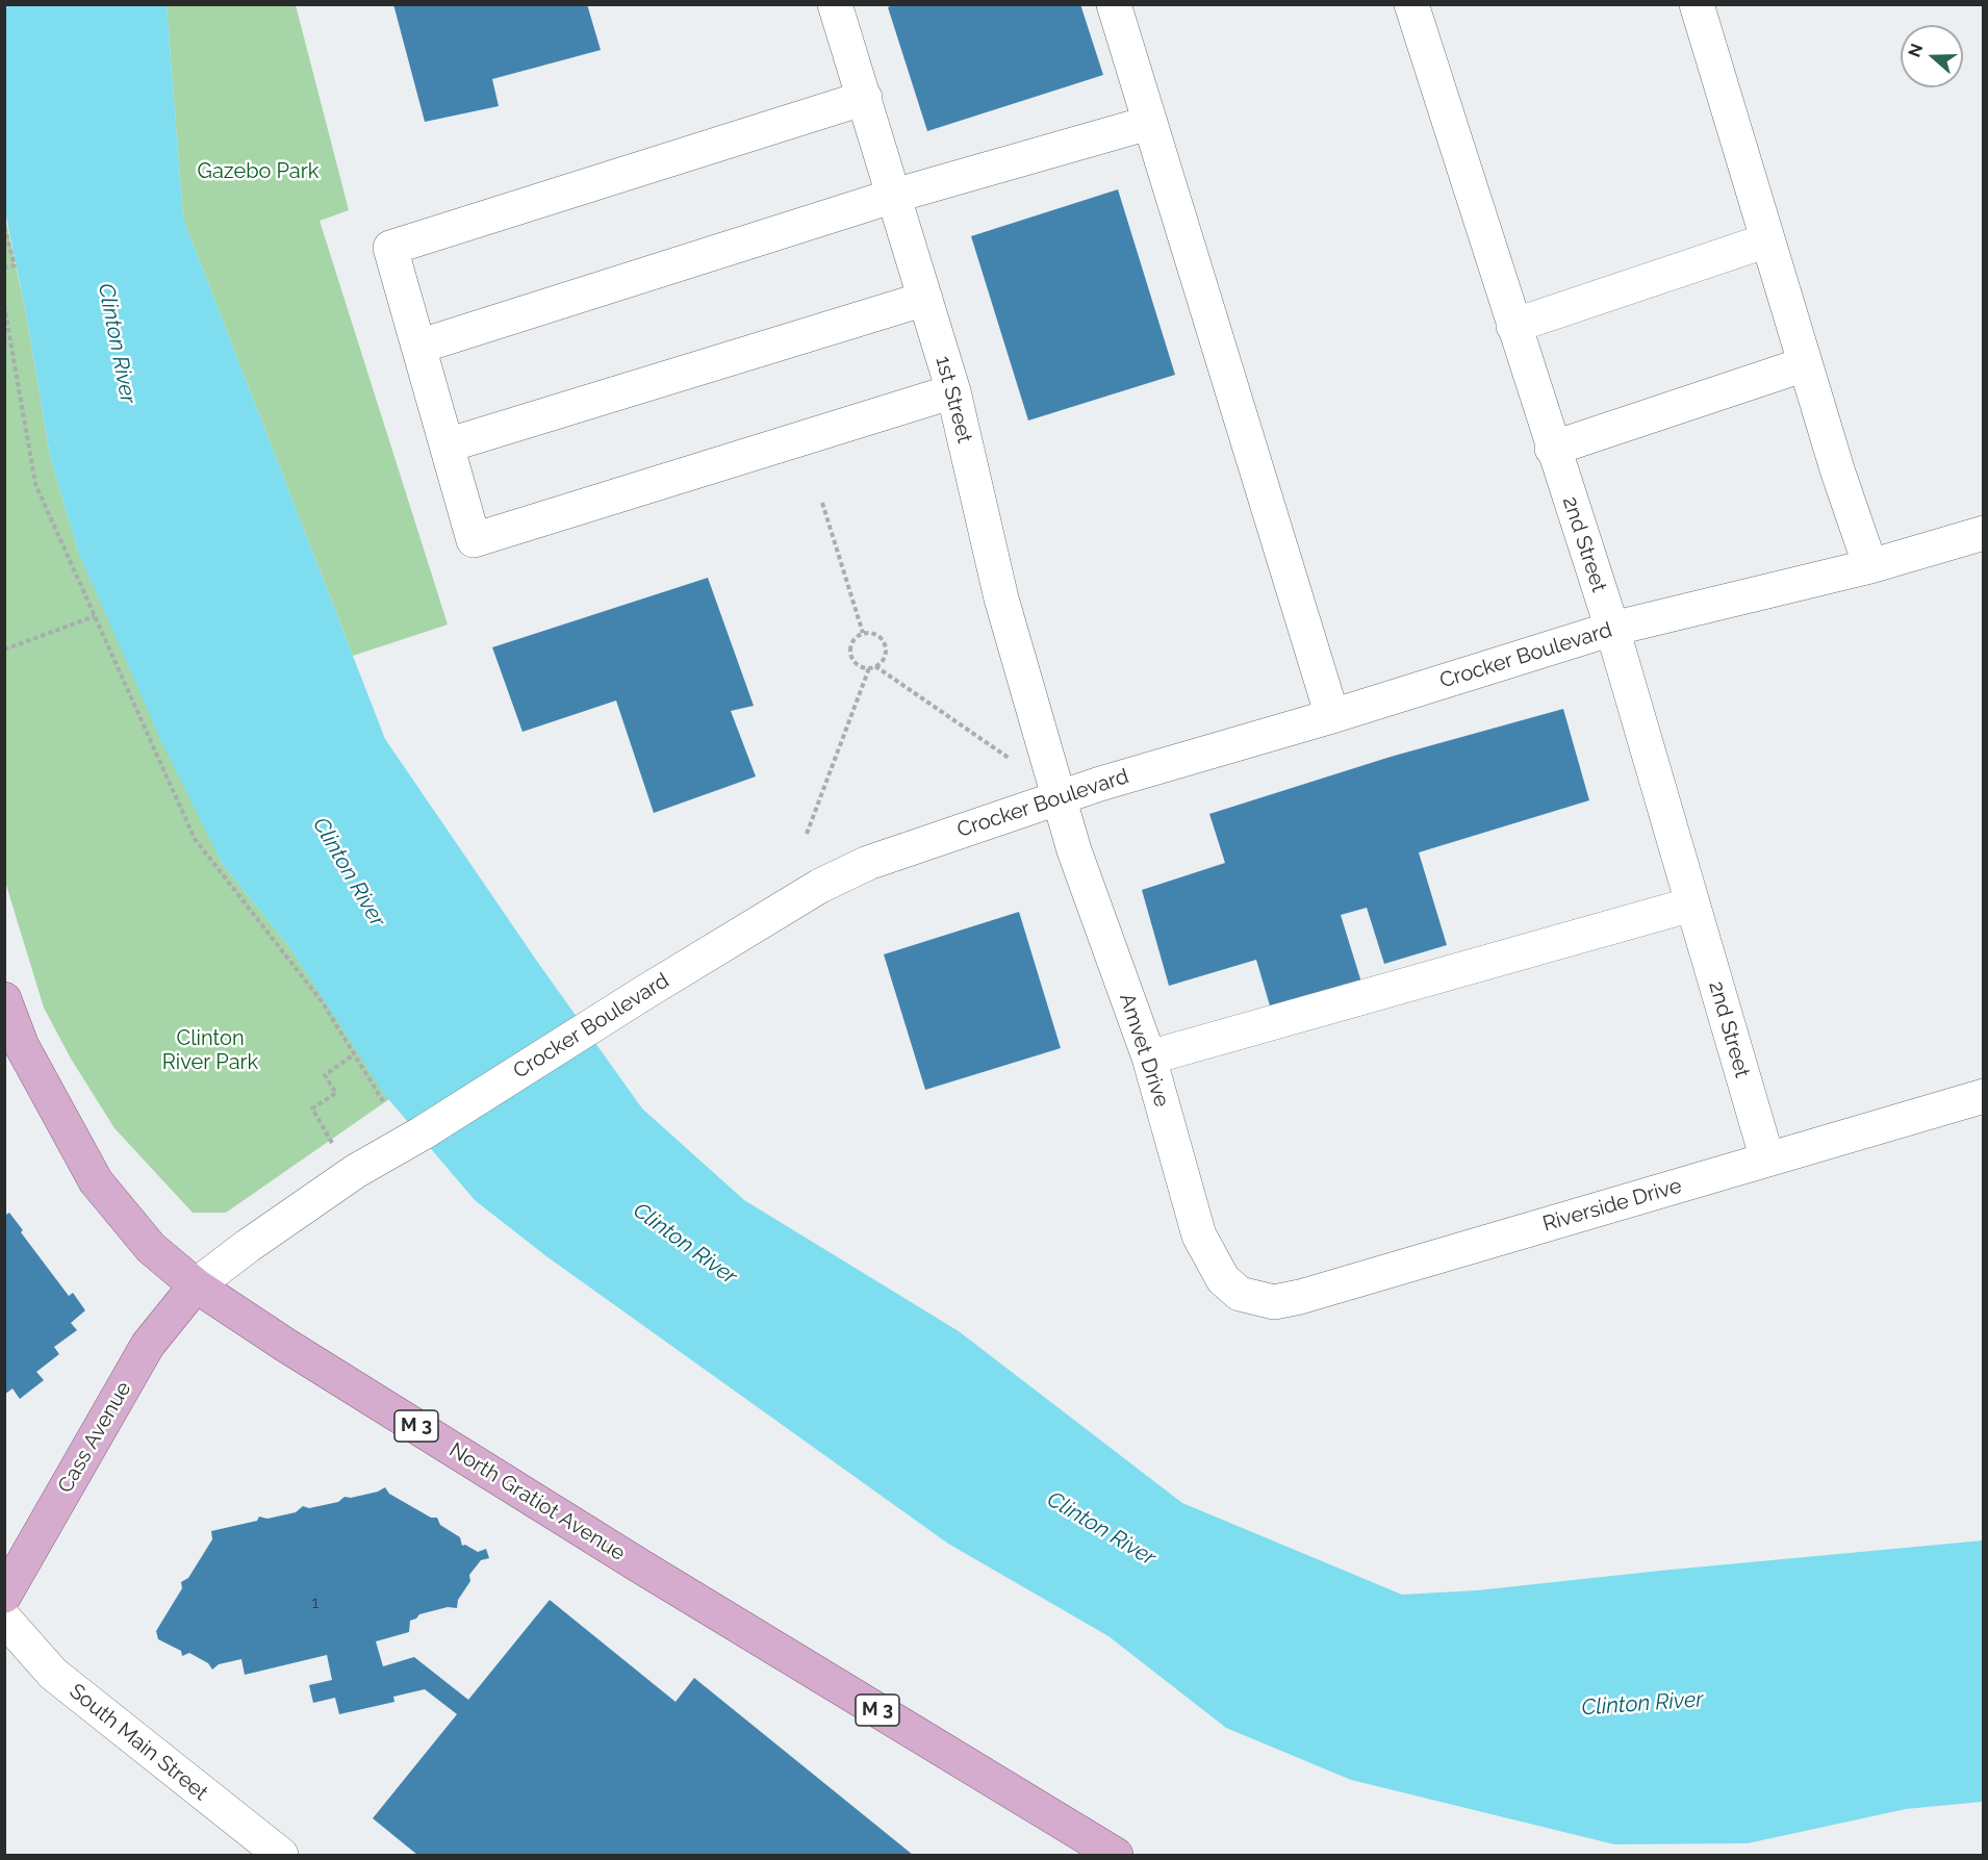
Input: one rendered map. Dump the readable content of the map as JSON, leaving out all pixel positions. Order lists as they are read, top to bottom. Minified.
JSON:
{"streets":{"main road":["M 3","Cass Avenue","North Gratiot Avenue"],"street":["1st Street","2nd Street","Crocker Boulevard","Amvet Drive","Riverside Drive","South Main Street"]},"crossings":[["1st Street","Crocker Boulevard"],["1st Street","Amvet Drive"],["2nd Street","Crocker Boulevard"],["2nd Street","Riverside Drive"],["Crocker Boulevard","Amvet Drive"],["Crocker Boulevard","Cass Avenue"],["Crocker Boulevard","North Gratiot Avenue"],["Amvet Drive","Riverside Drive"],["Cass Avenue","North Gratiot Avenue"]],"water":["Clinton River"],"parks":["Gazebo Park","Clinton River Park"],"house_numbers":["1"],"north":"left"}
